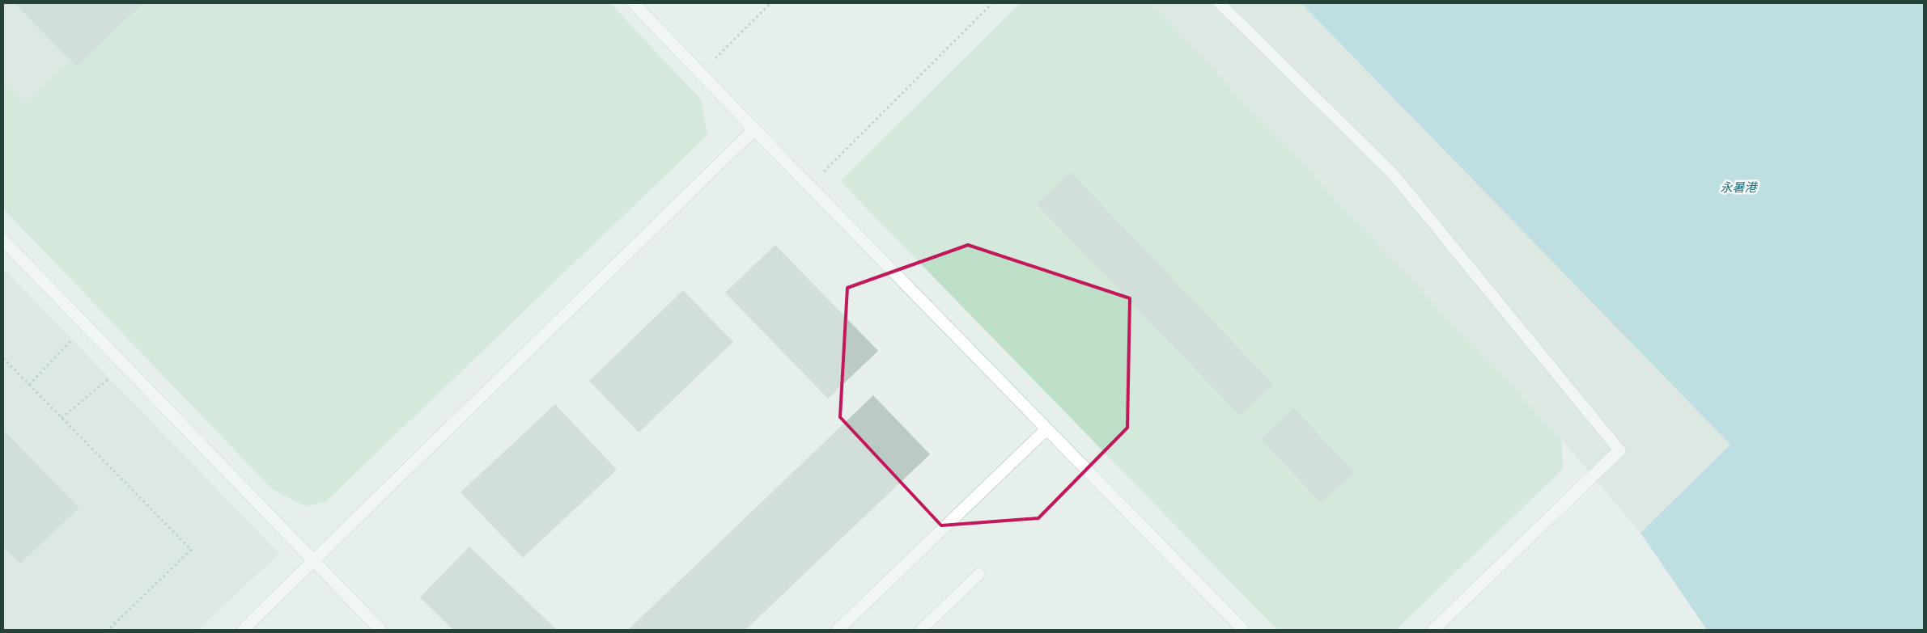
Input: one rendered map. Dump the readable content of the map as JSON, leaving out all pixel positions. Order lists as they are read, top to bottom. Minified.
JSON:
{"water":["永暑港"]}
